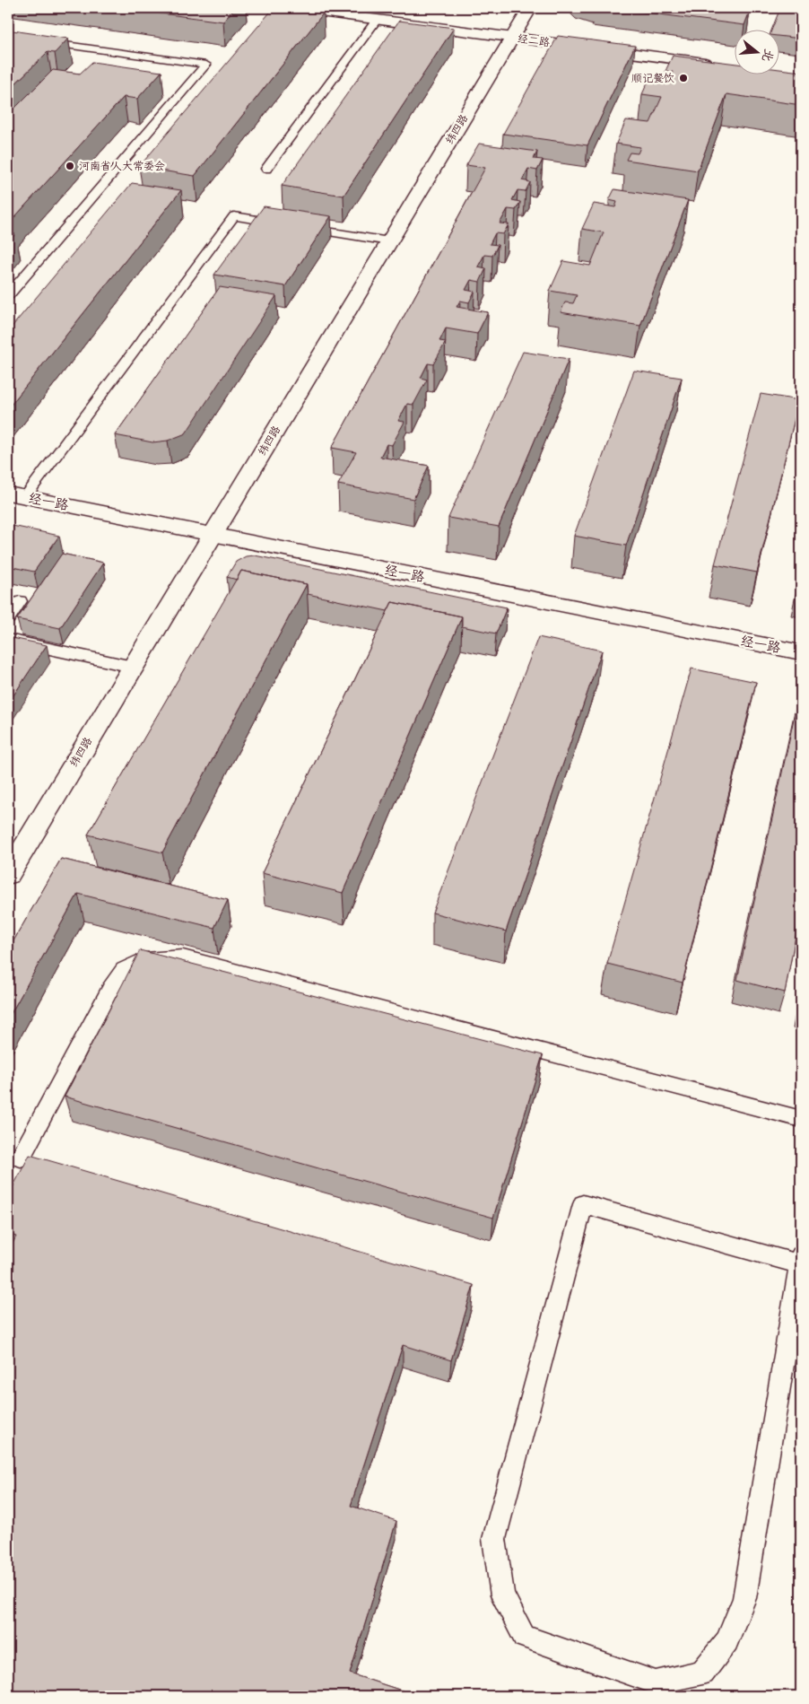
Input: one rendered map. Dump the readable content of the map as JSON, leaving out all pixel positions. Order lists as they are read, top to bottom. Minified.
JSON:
{"streets":{"street":["经二路","纬四路","经一路"]},"crossings":[["经二路","纬四路"],["纬四路","经一路"]],"places":["顺记餐饮","河南省人大常委会"],"north":"right"}
